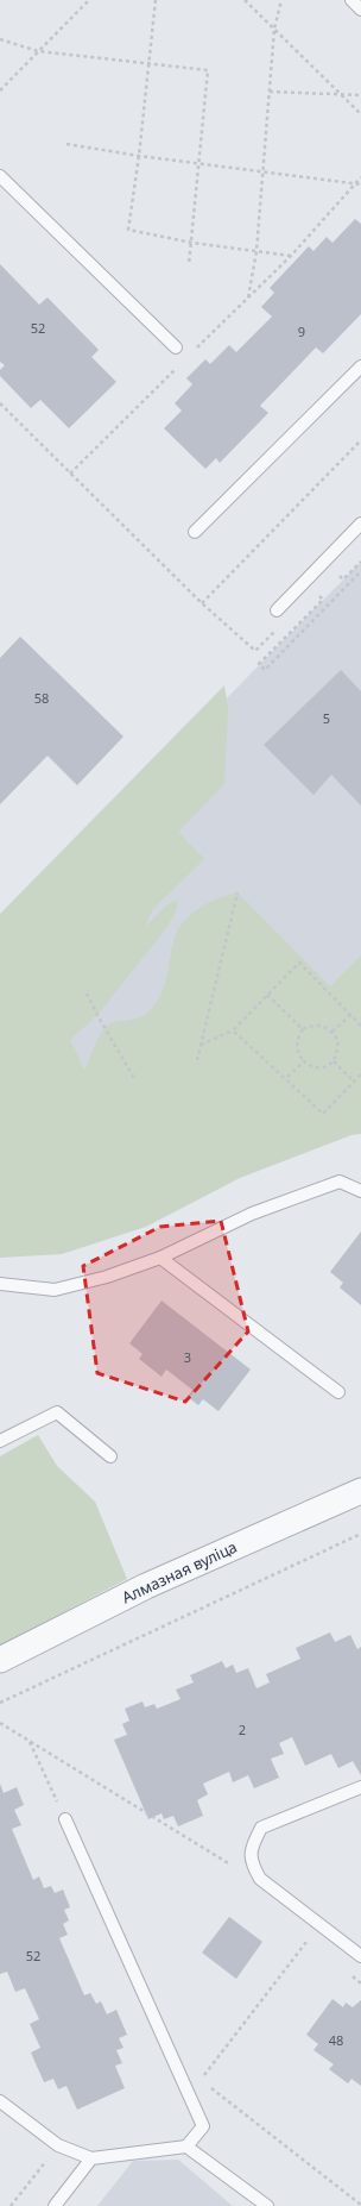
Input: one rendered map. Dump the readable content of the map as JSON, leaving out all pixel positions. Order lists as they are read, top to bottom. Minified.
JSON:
{"streets":{"street":["Алмазная вуліца"]},"house_numbers":["52","9","58","5","3","2","52","48"]}
